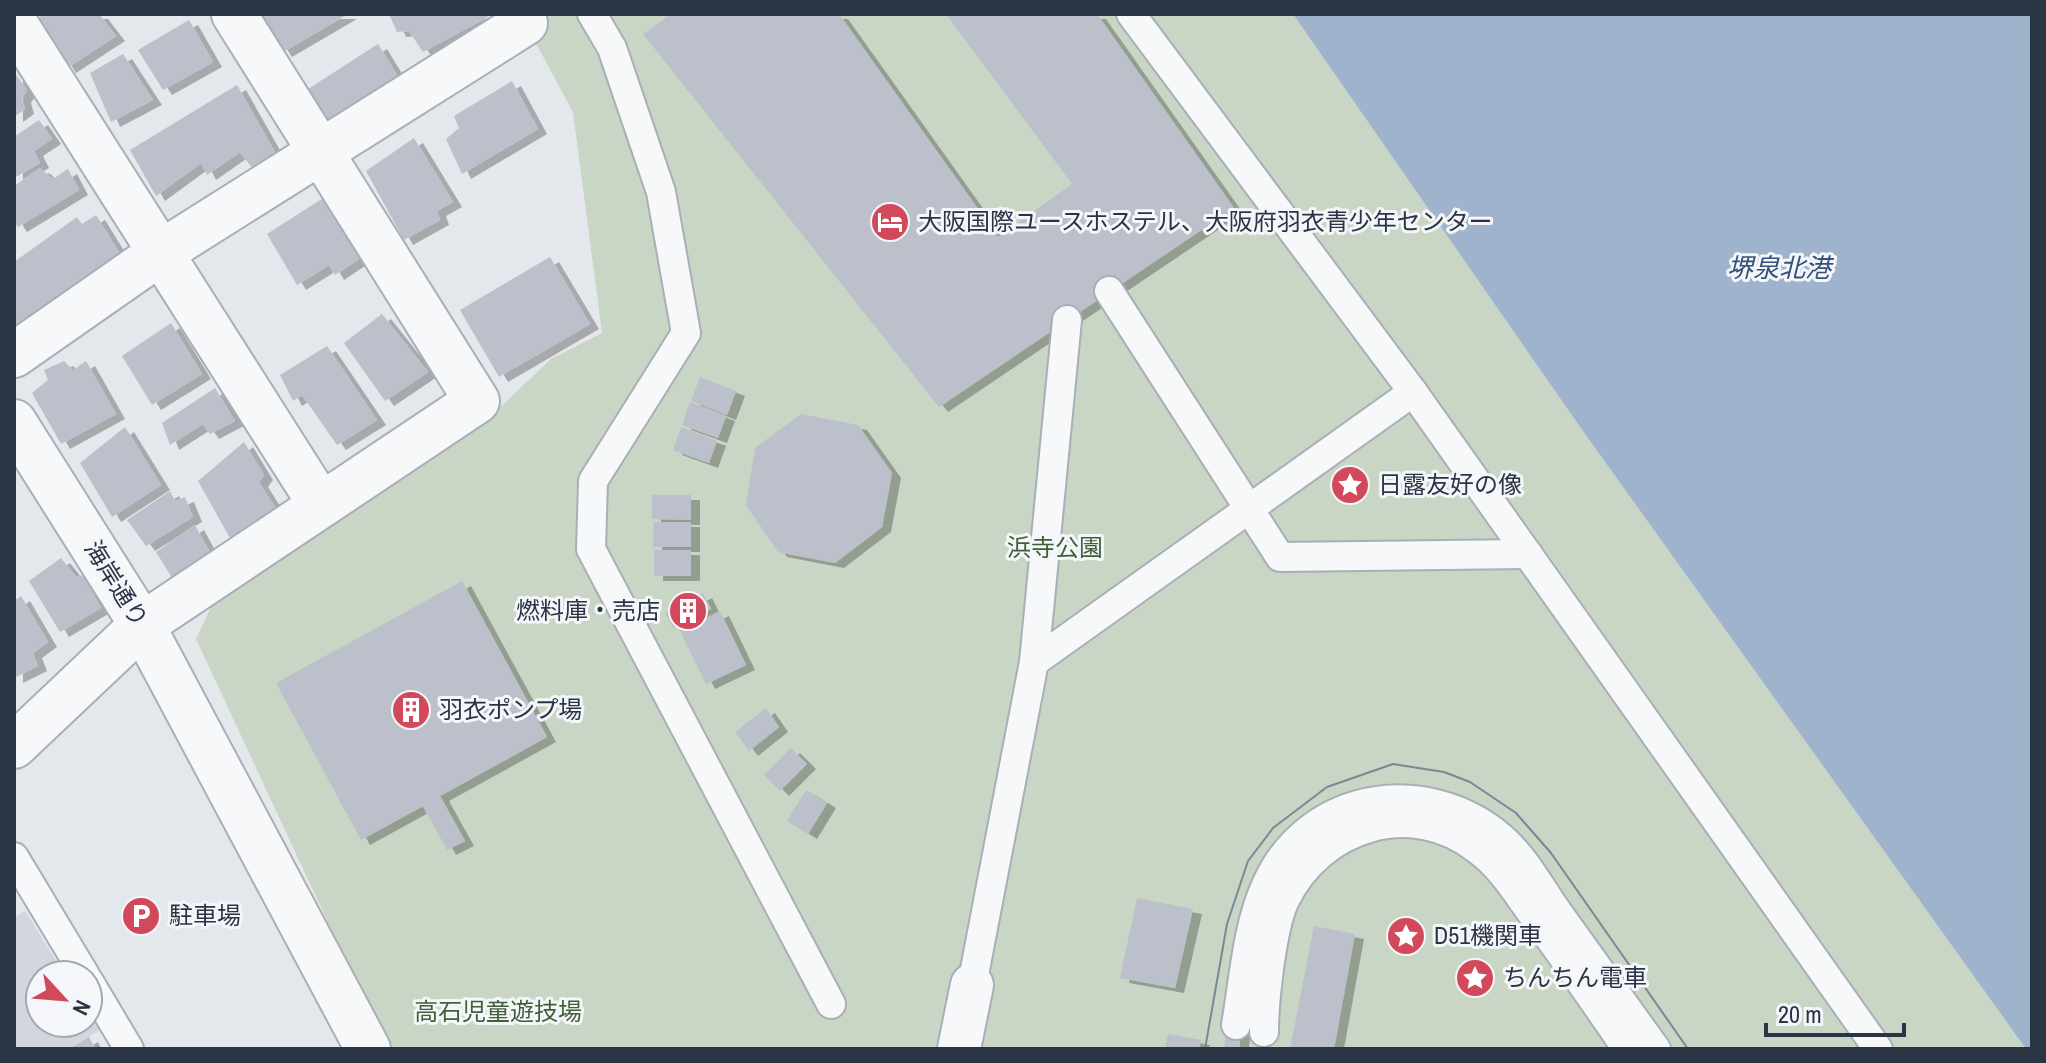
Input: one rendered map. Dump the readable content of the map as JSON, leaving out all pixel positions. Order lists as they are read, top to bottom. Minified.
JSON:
{"streets":{"street":["海岸通り"]},"water":["堺泉北港"],"parks":["浜寺公園","高石児童遊技場"],"places":{"hotel":["大阪国際ユースホステル、大阪府羽衣青少年センター"],"place":["日露友好の像","D51機関車","ちんちん電車"],"building":["燃料庫・売店","羽衣ポンプ場"],"parking":["駐車場"]},"scale_bar":"20 m","north":"bottom right"}
